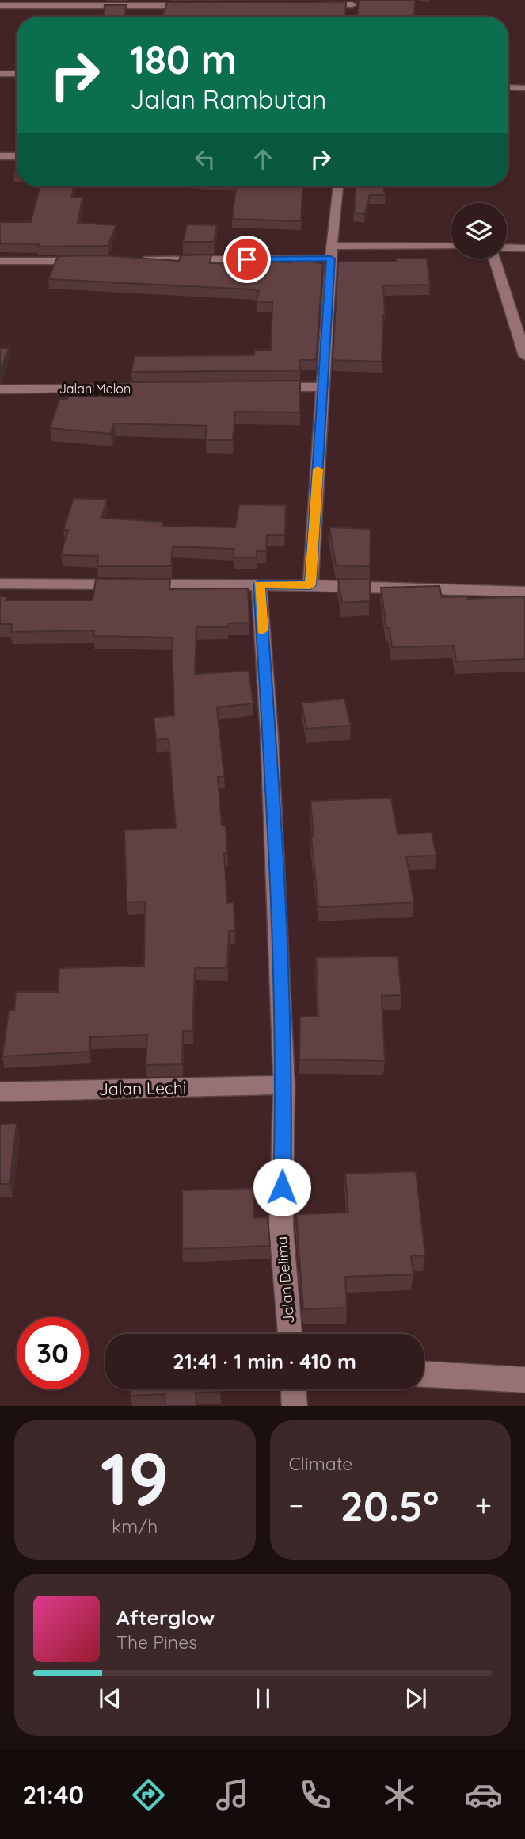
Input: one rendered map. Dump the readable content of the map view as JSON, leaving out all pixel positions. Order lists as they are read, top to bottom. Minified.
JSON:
{"streets":{"street":["Jalan Melon","Jalan Lechi","Jalan Delima"]},"crossings":[["Jalan Lechi","Jalan Delima"]],"page":{"turn":["180 m","Jalan Rambutan"],"limit":"30","trip":"21:41 · 1 min · 410 m","tile":[["19","km/h"],"Climate"],"heat":["−","20.5°","+"],"song":["Afterglow","The Pines"],"tabs":"21:40"}}
